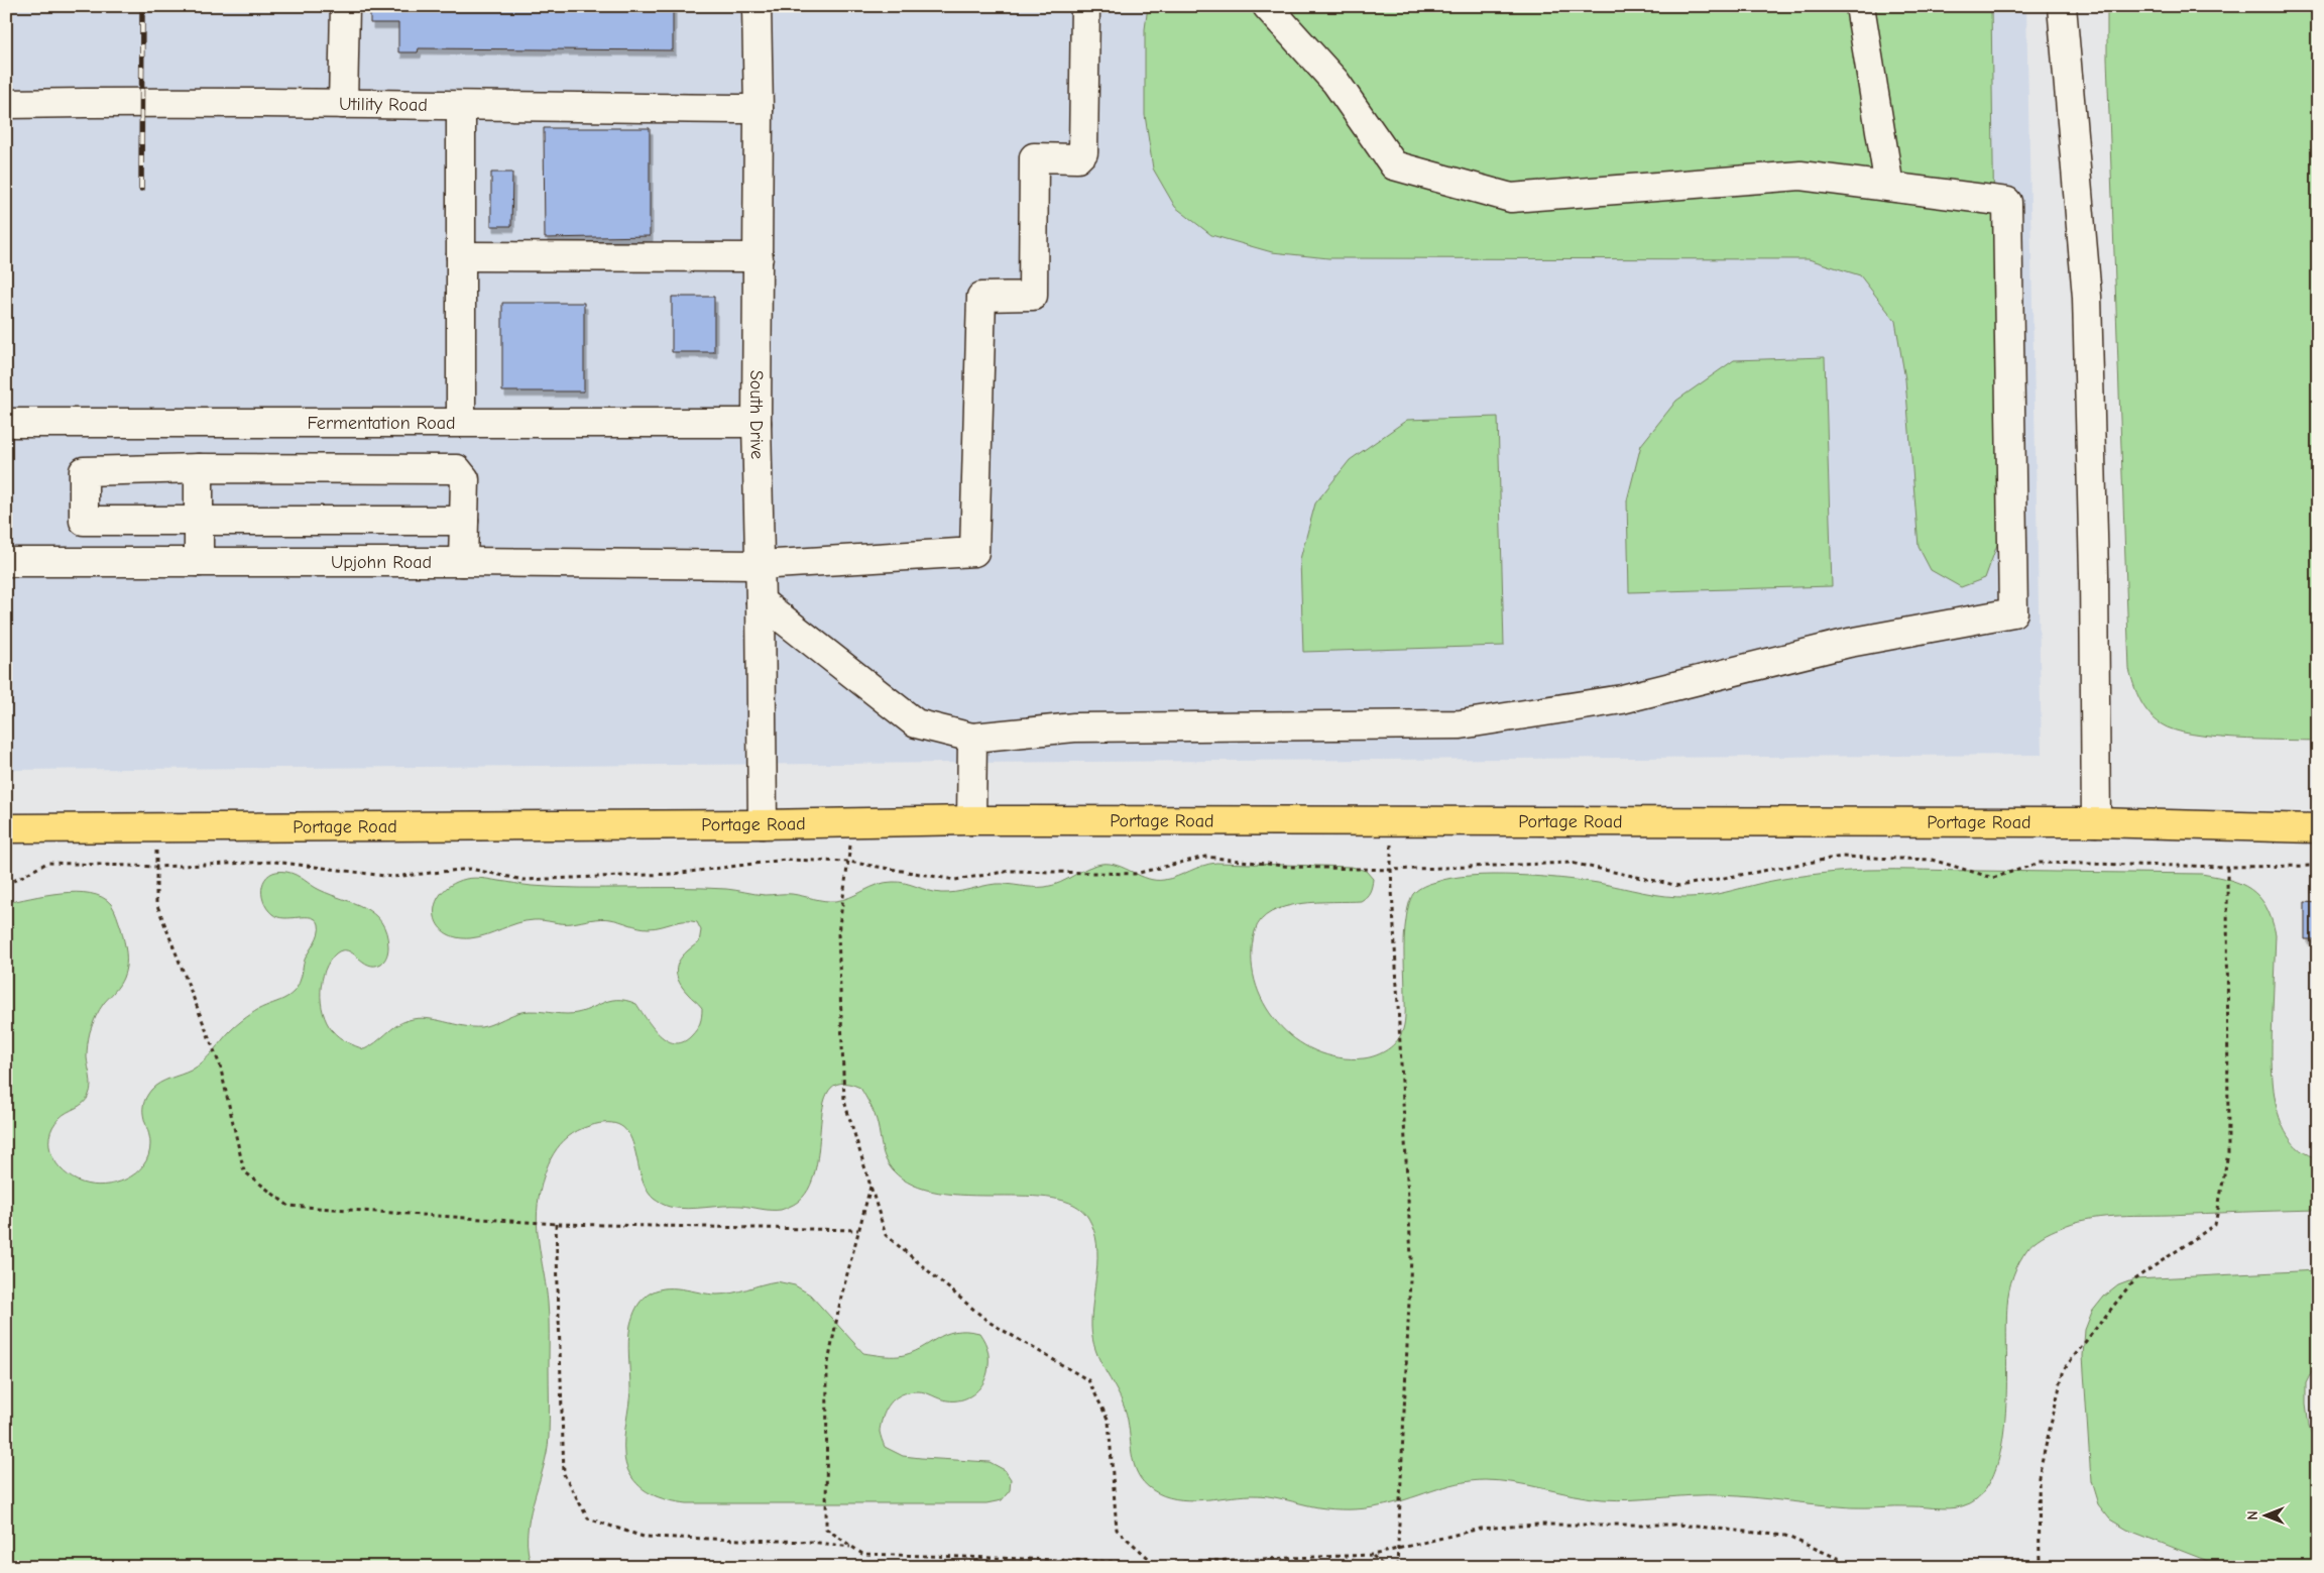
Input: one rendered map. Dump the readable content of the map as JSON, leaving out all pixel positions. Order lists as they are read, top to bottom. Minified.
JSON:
{"streets":{"main road":["Portage Road"],"street":["Utility Road","South Drive","Fermentation Road","Upjohn Road"]},"crossings":[["Utility Road","South Drive"],["South Drive","Fermentation Road"],["South Drive","Upjohn Road"],["South Drive","Portage Road"]],"north":"left"}
